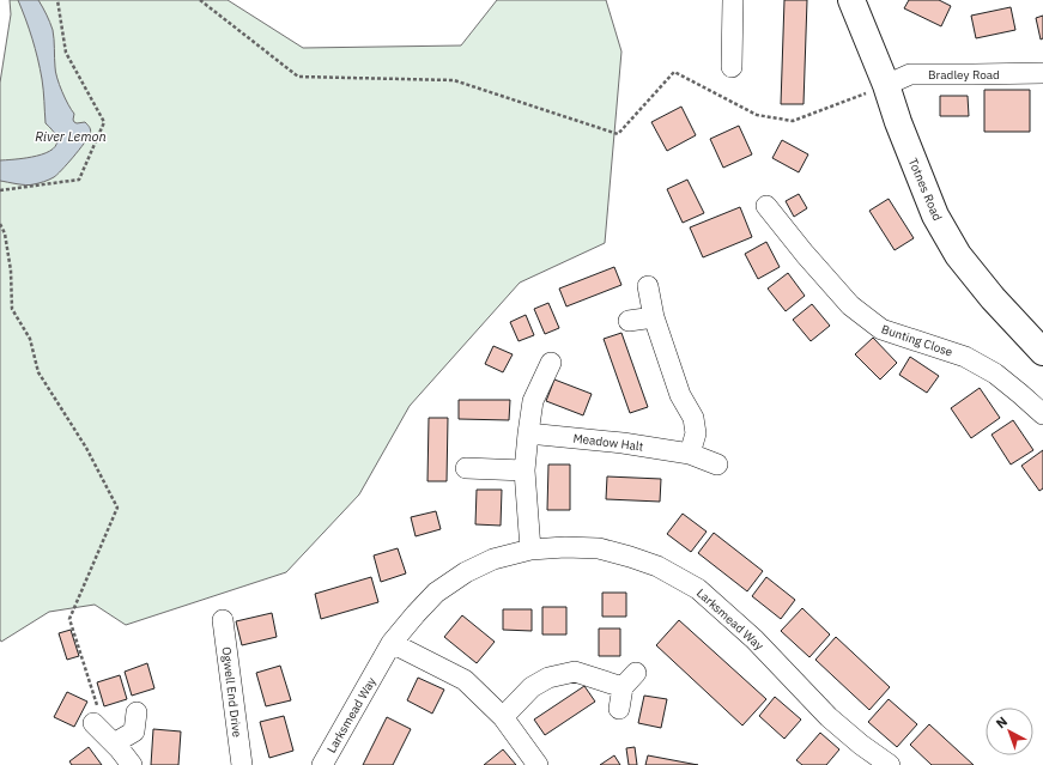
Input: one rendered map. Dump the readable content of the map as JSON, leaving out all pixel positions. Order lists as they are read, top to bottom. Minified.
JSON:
{"streets":{"main road":["Totnes Road"],"street":["Bradley Road","Bunting Close","Meadow Halt","Larksmead Way","Ogwell End Drive"]},"crossings":[["Bradley Road","Totnes Road"]],"water":["River Lemon"],"north":"top left"}
